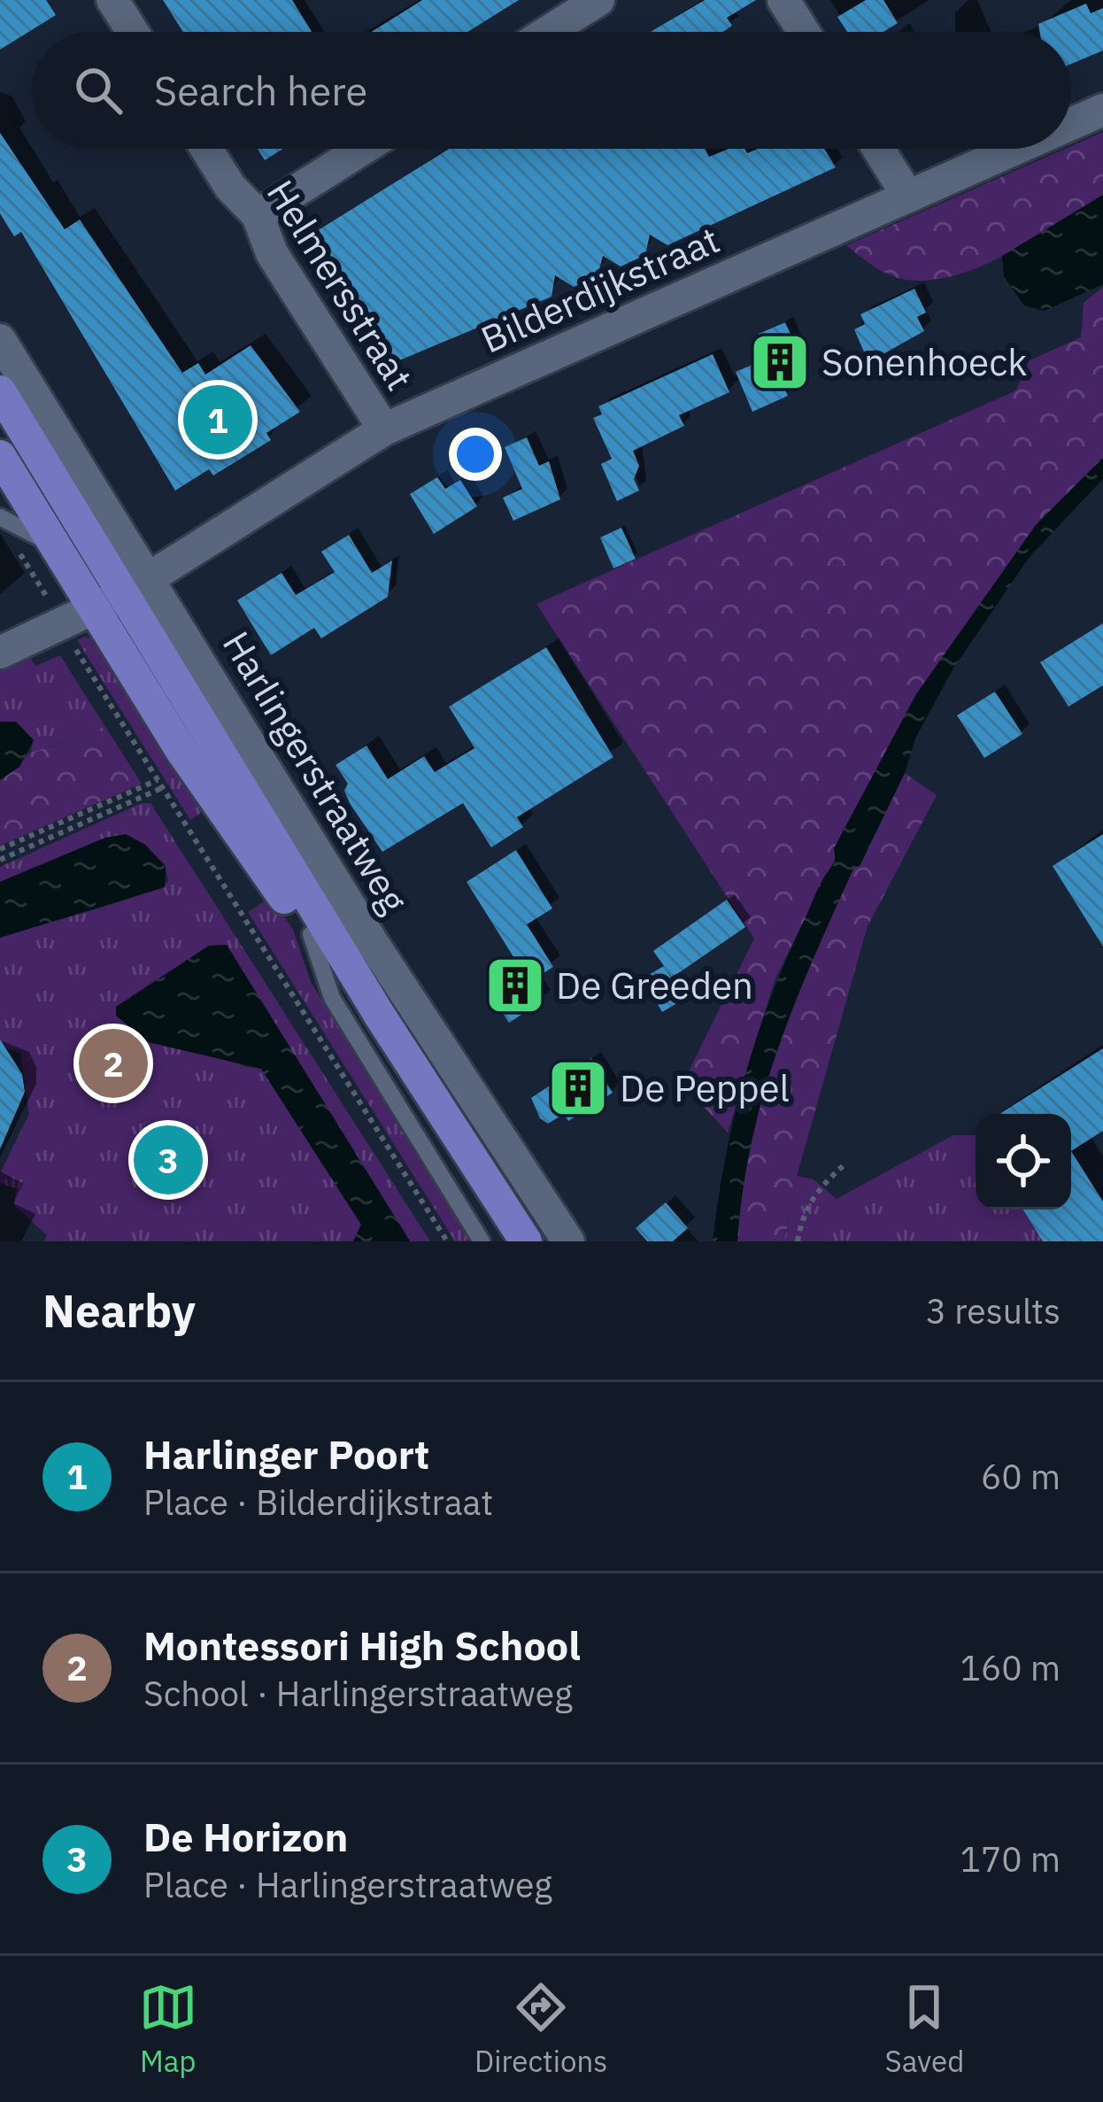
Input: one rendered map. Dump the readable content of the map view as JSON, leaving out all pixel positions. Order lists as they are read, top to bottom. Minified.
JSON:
{"streets":{"main road":["Harlingerstraatweg"],"street":["Helmersstraat","Bilderdijkstraat"]},"crossings":[["Helmersstraat","Bilderdijkstraat"],["Bilderdijkstraat","Harlingerstraatweg"]],"places":{"building":["Sonenhoeck","De Greeden","De Peppel"]},"page":{"search":"Search here","pins":["1","2","3"],"heading":["Nearby","3 results"],"list":[{"mark":"1","name":"Harlinger Poort","note":"Place · Bilderdijkstraat","value":"60 m"},{"mark":"2","name":"Montessori High School","note":"School · Harlingerstraatweg","value":"160 m"},{"mark":"3","name":"De Horizon","note":"Place · Harlingerstraatweg","value":"170 m"}],"nav":["Map","Directions","Saved"]}}
